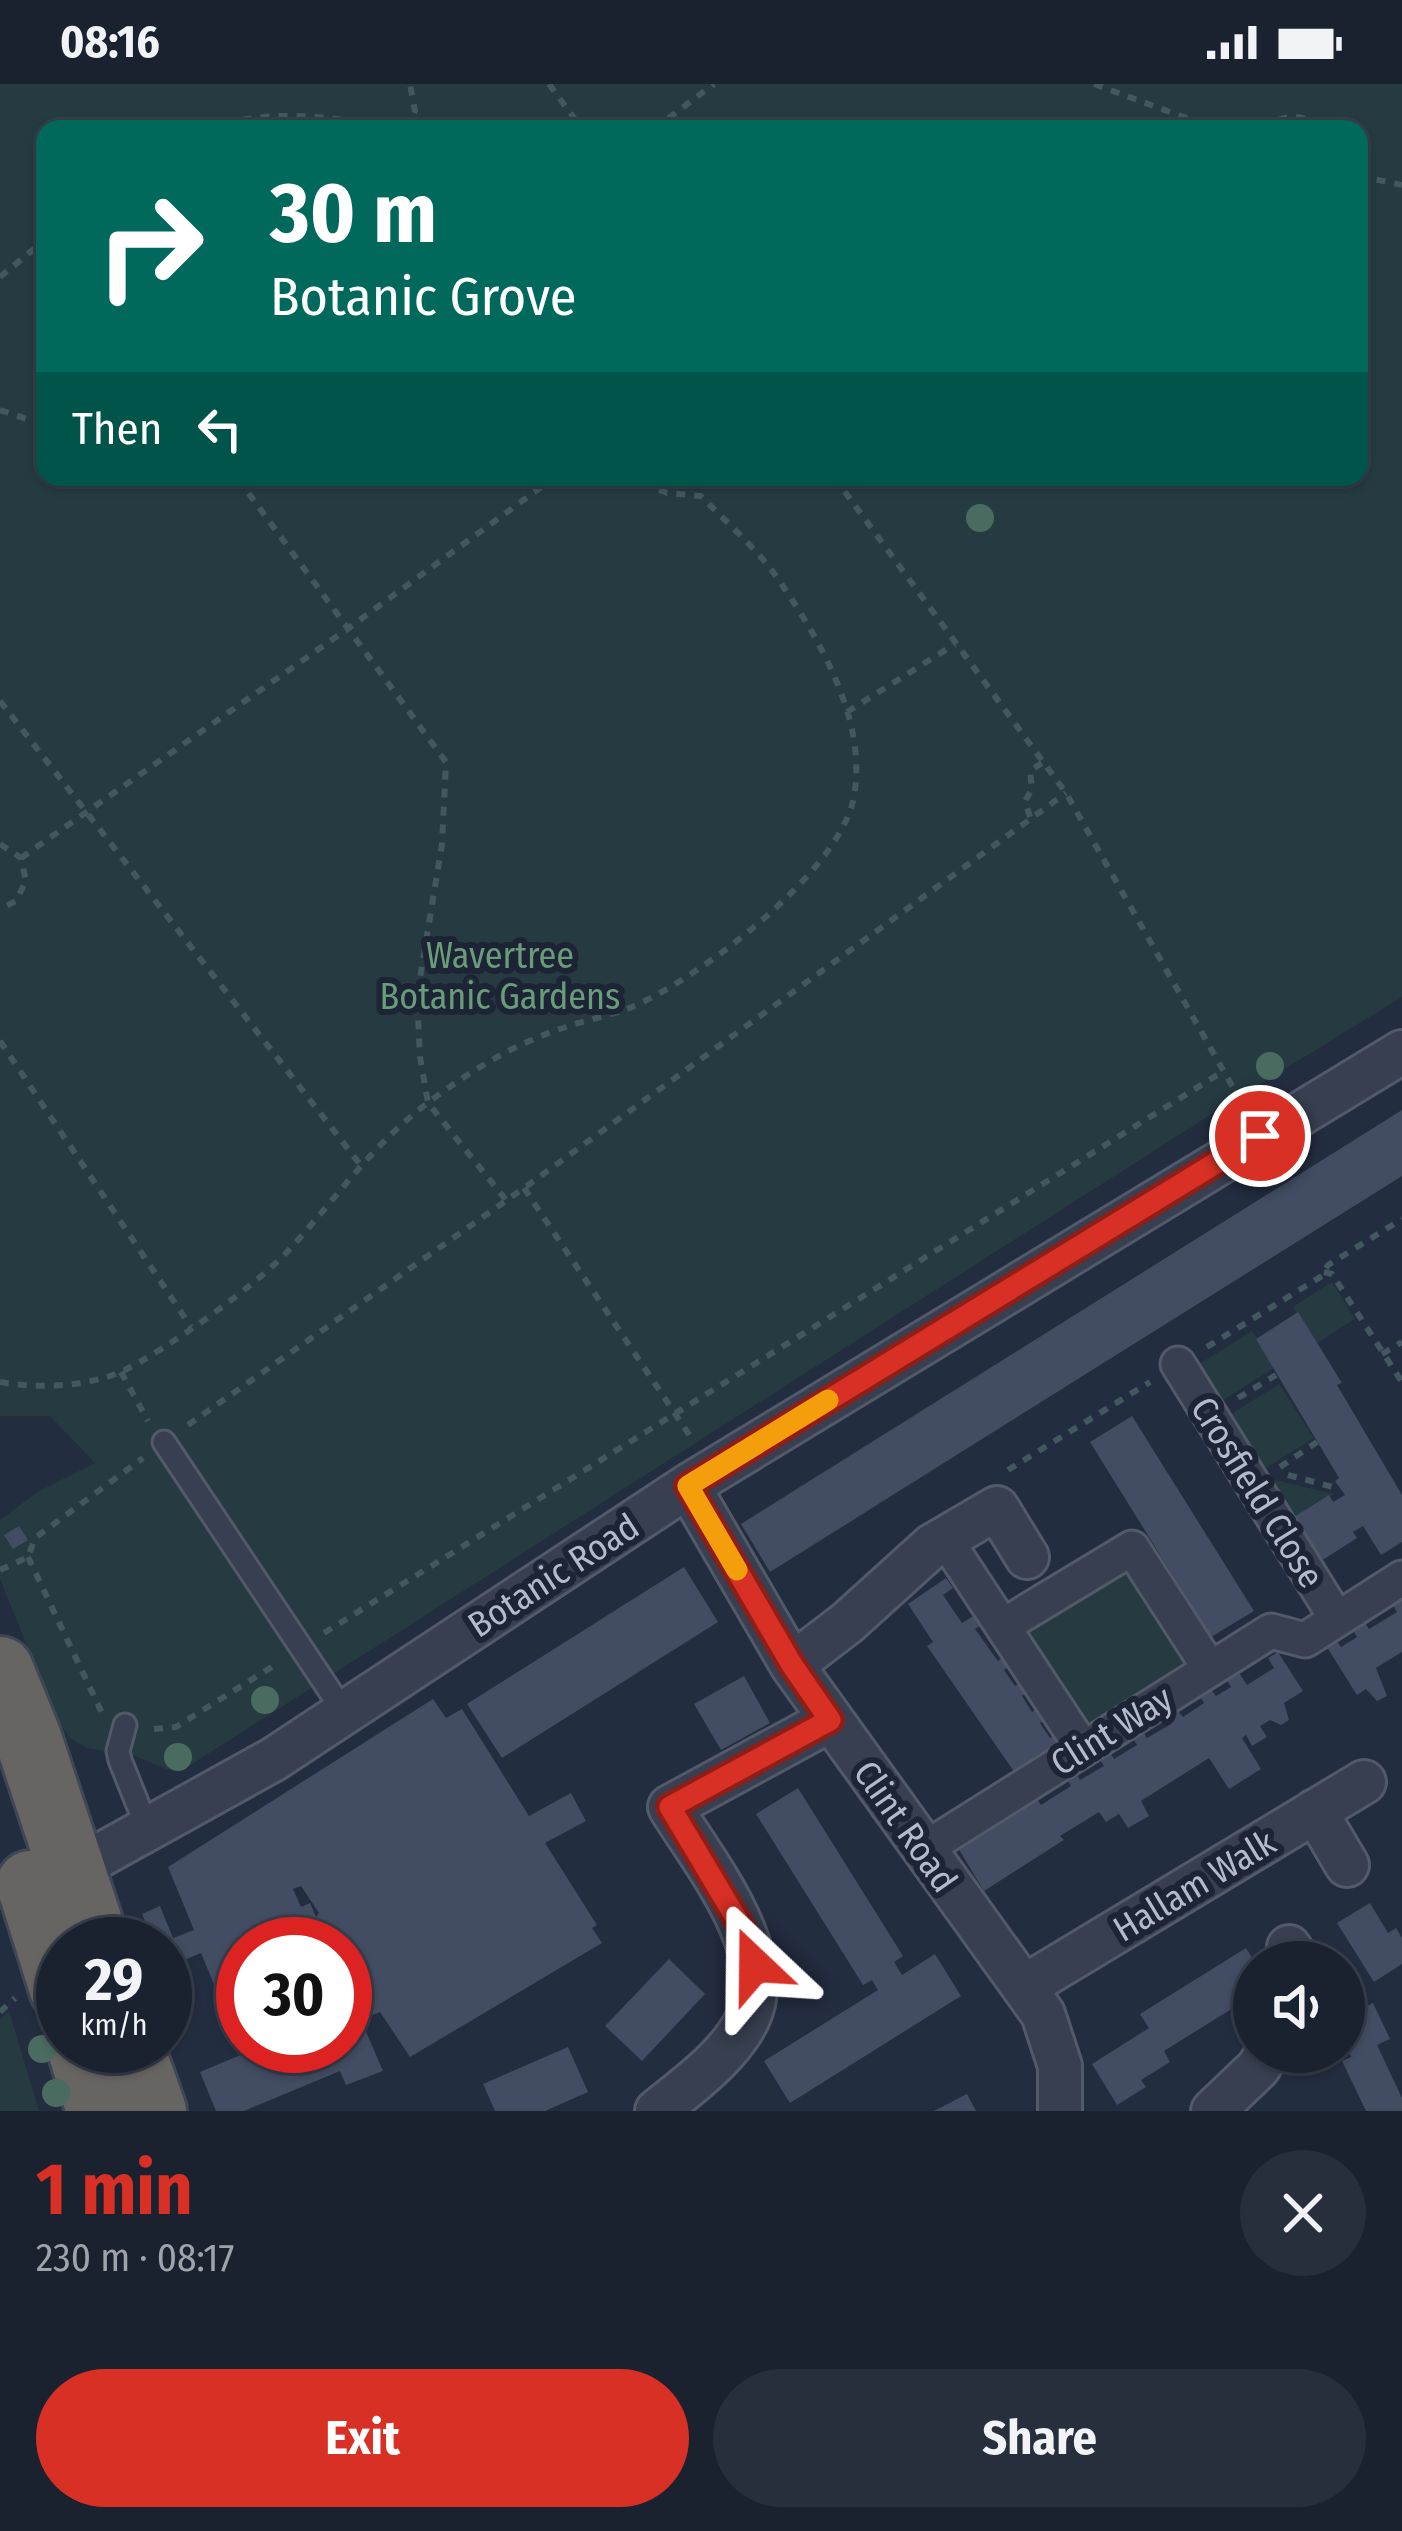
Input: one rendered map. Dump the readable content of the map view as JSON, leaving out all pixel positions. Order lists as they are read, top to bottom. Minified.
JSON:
{"streets":{"street":["Crosfield Close","Botanic Road","Clint Way","Clint Road","Hallam Walk"]},"crossings":[["Crosfield Close","Clint Way"],["Botanic Road","Clint Road"],["Clint Way","Clint Road"],["Clint Road","Hallam Walk"]],"parks":["Wavertree Botanic Gardens"],"page":{"status":"08:16","turn":["30 m","Botanic Grove"],"then":"Then","speed":"29 km/h","limit":"30","heading":["1 min","230 m · 08:17"],"buttons":["Exit","Share"]}}
